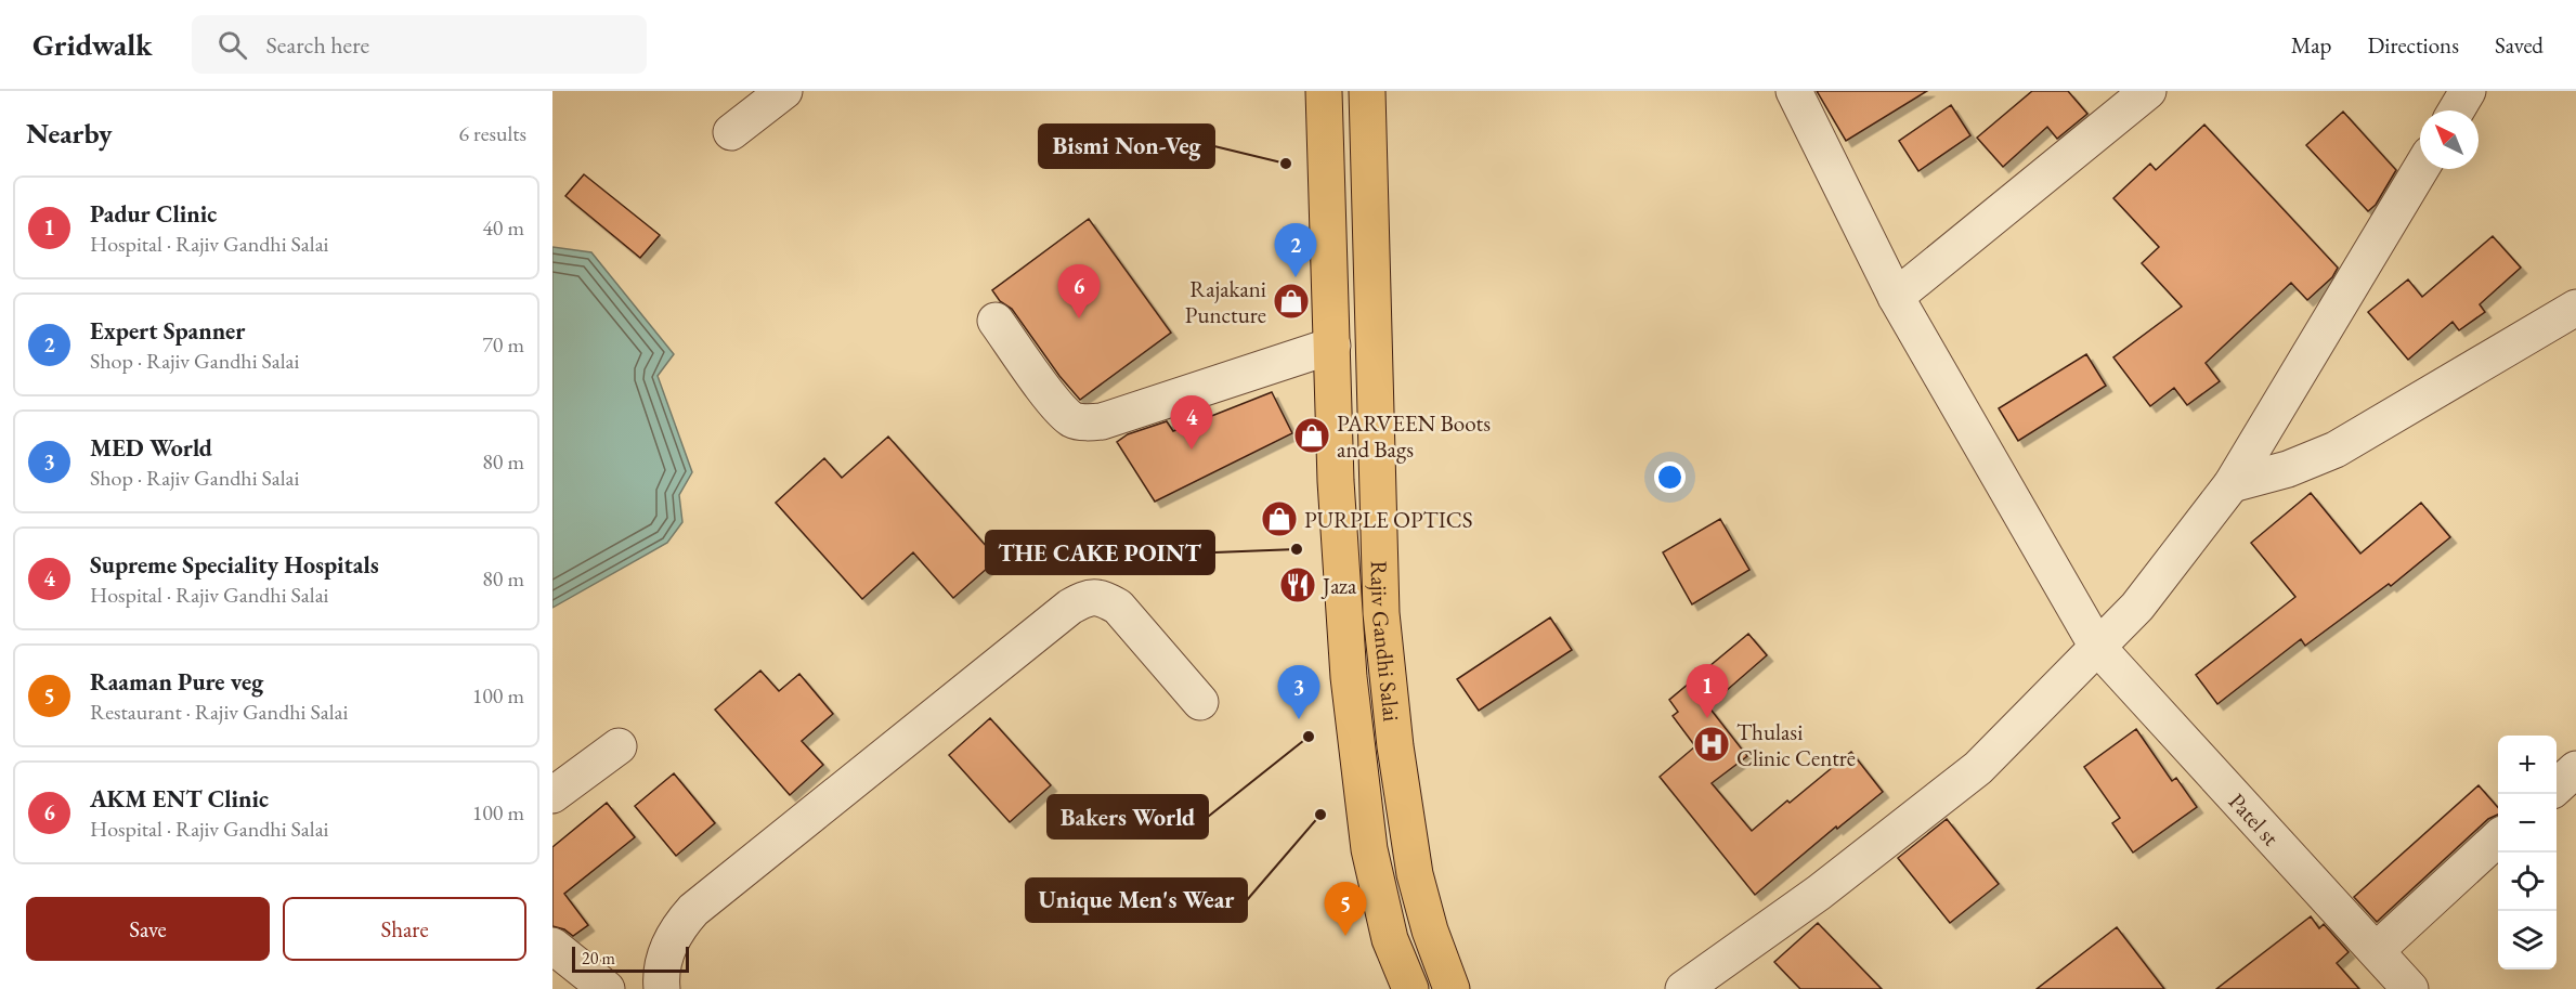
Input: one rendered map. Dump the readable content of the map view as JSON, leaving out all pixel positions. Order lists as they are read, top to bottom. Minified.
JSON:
{"streets":{"main road":["Rajiv Gandhi Salai"],"street":["Patel st"]},"places":{"other":["Bismi Non-Veg","THE CAKE POINT","Bakers World","Unique Men's Wear"],"shop":["Rajakani Puncture","PARVEEN Boots and Bags","PURPLE OPTICS"],"restaurant":["Jaza"],"hospital":["Thulasi Clinic Centre"]},"scale_bar":"20 m","north":"top left","page":{"header":"Gridwalk","search":"Search here","nav":["Map","Directions","Saved"],"heading":["Nearby","6 results"],"list":[{"mark":"1","name":"Padur Clinic","note":"Hospital · Rajiv Gandhi Salai","value":"40 m"},{"mark":"2","name":"Expert Spanner","note":"Shop · Rajiv Gandhi Salai","value":"70 m"},{"mark":"3","name":"MED World","note":"Shop · Rajiv Gandhi Salai","value":"80 m"},{"mark":"4","name":"Supreme Speciality Hospitals","note":"Hospital · Rajiv Gandhi Salai","value":"80 m"},{"mark":"5","name":"Raaman Pure veg","note":"Restaurant · Rajiv Gandhi Salai","value":"100 m"},{"mark":"6","name":"AKM ENT Clinic","note":"Hospital · Rajiv Gandhi Salai","value":"100 m"}],"pins":["2","6","4","1","3","5"],"map_buttons":["+","−"],"buttons":["Save","Share"],"scale":"20 m"}}
